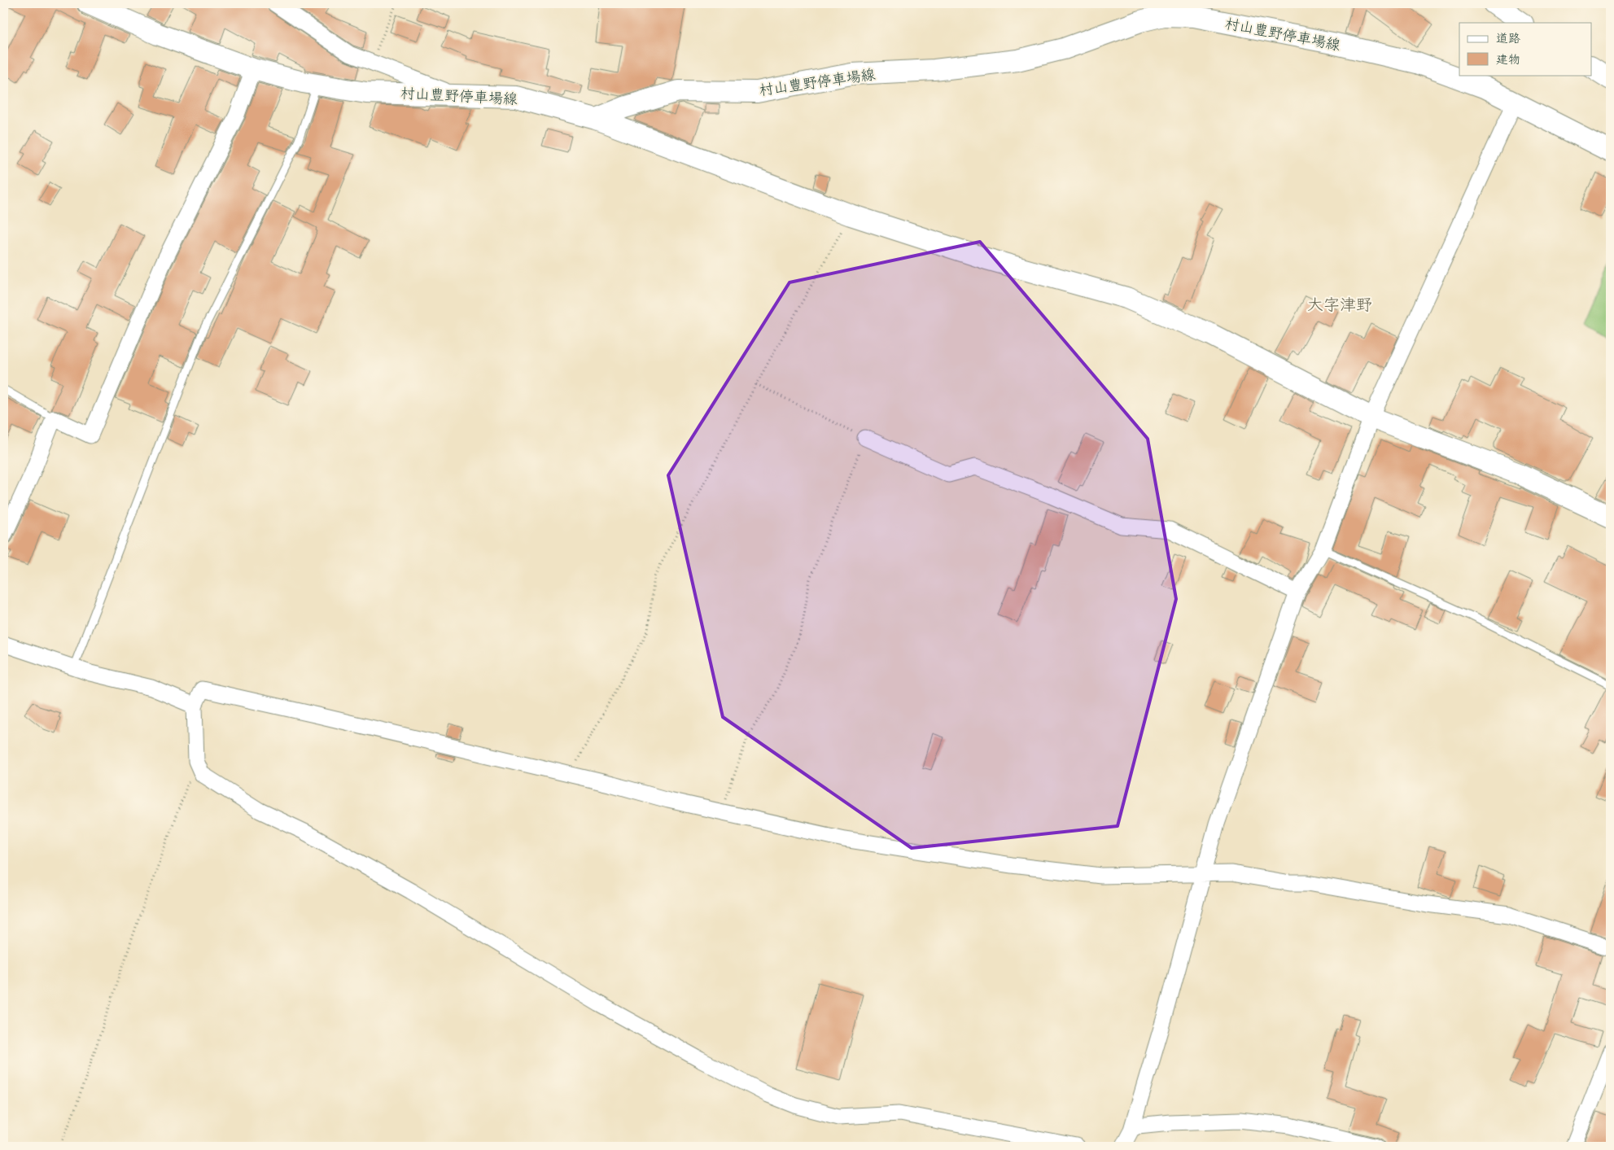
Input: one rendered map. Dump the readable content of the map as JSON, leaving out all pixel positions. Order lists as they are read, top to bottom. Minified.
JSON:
{"streets":{"main road":["村山豊野停車場線"]},"districts":["大字津野"],"legend":["道路","建物"]}
